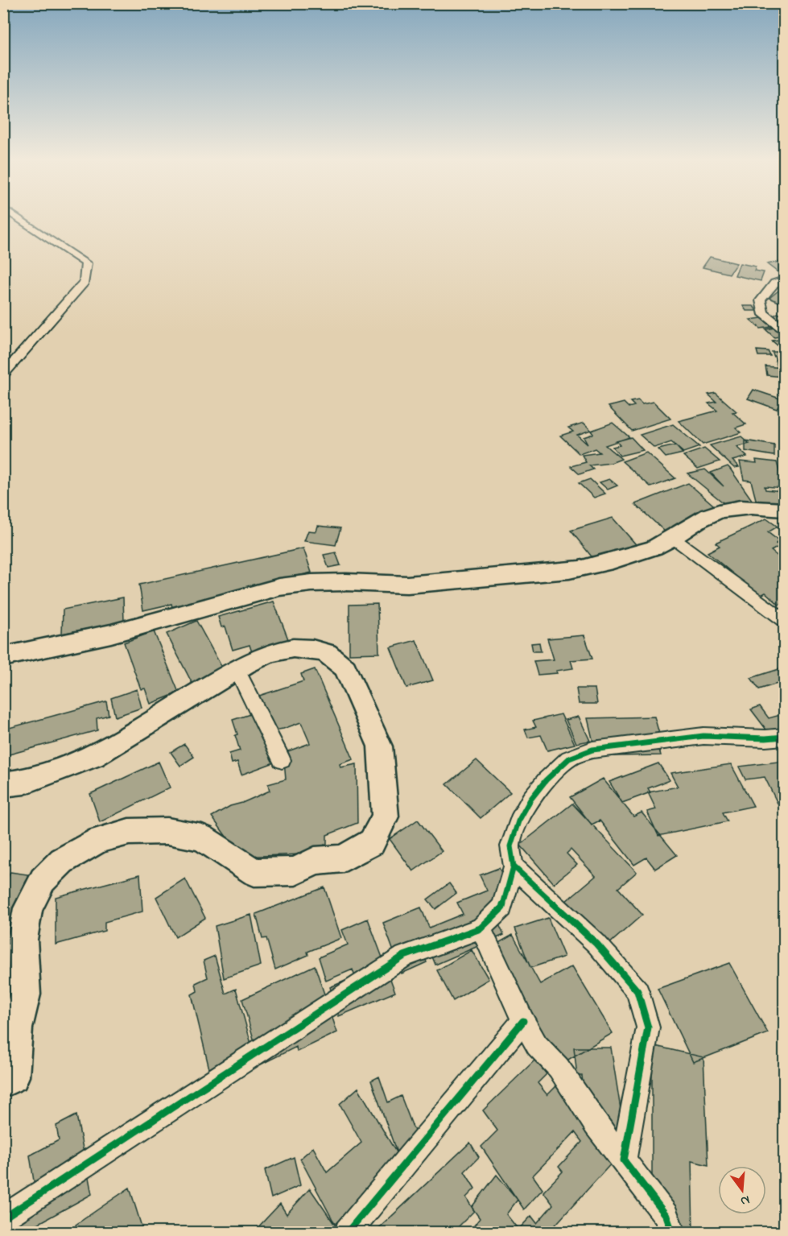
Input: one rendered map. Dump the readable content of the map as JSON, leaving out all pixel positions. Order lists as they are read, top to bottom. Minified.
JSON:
{"north":"bottom"}
